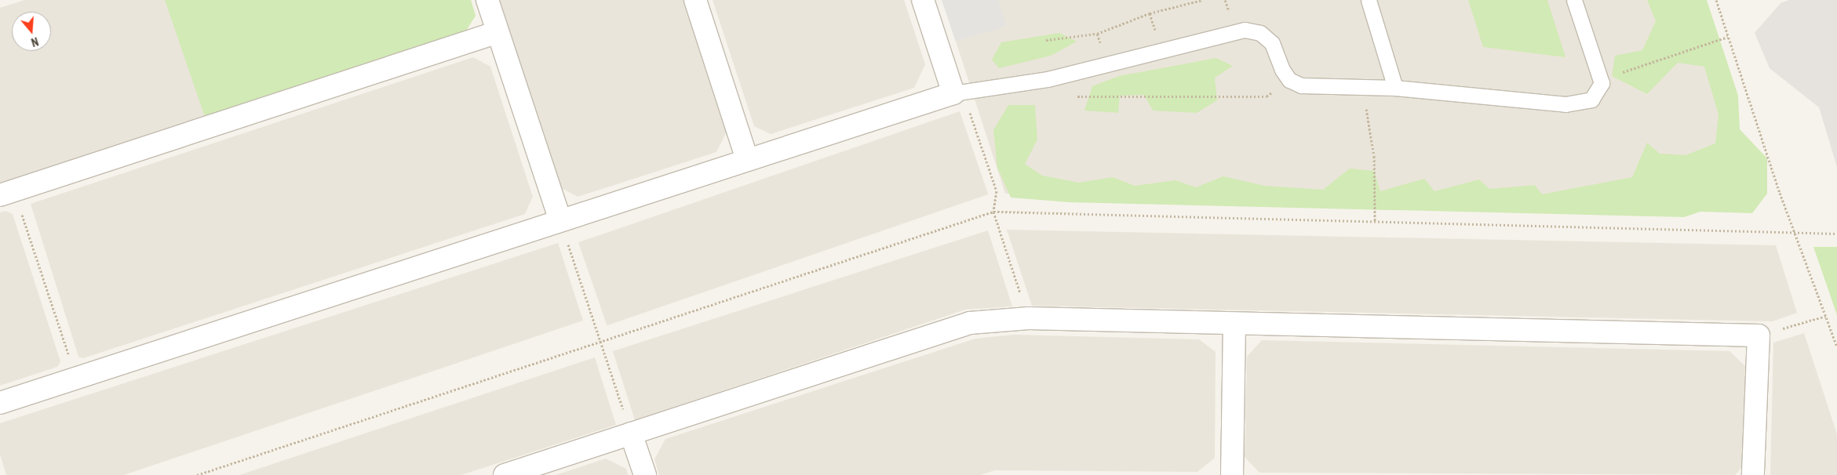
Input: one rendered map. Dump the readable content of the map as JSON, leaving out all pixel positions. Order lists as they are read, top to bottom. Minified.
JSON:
{"north":"bottom"}
